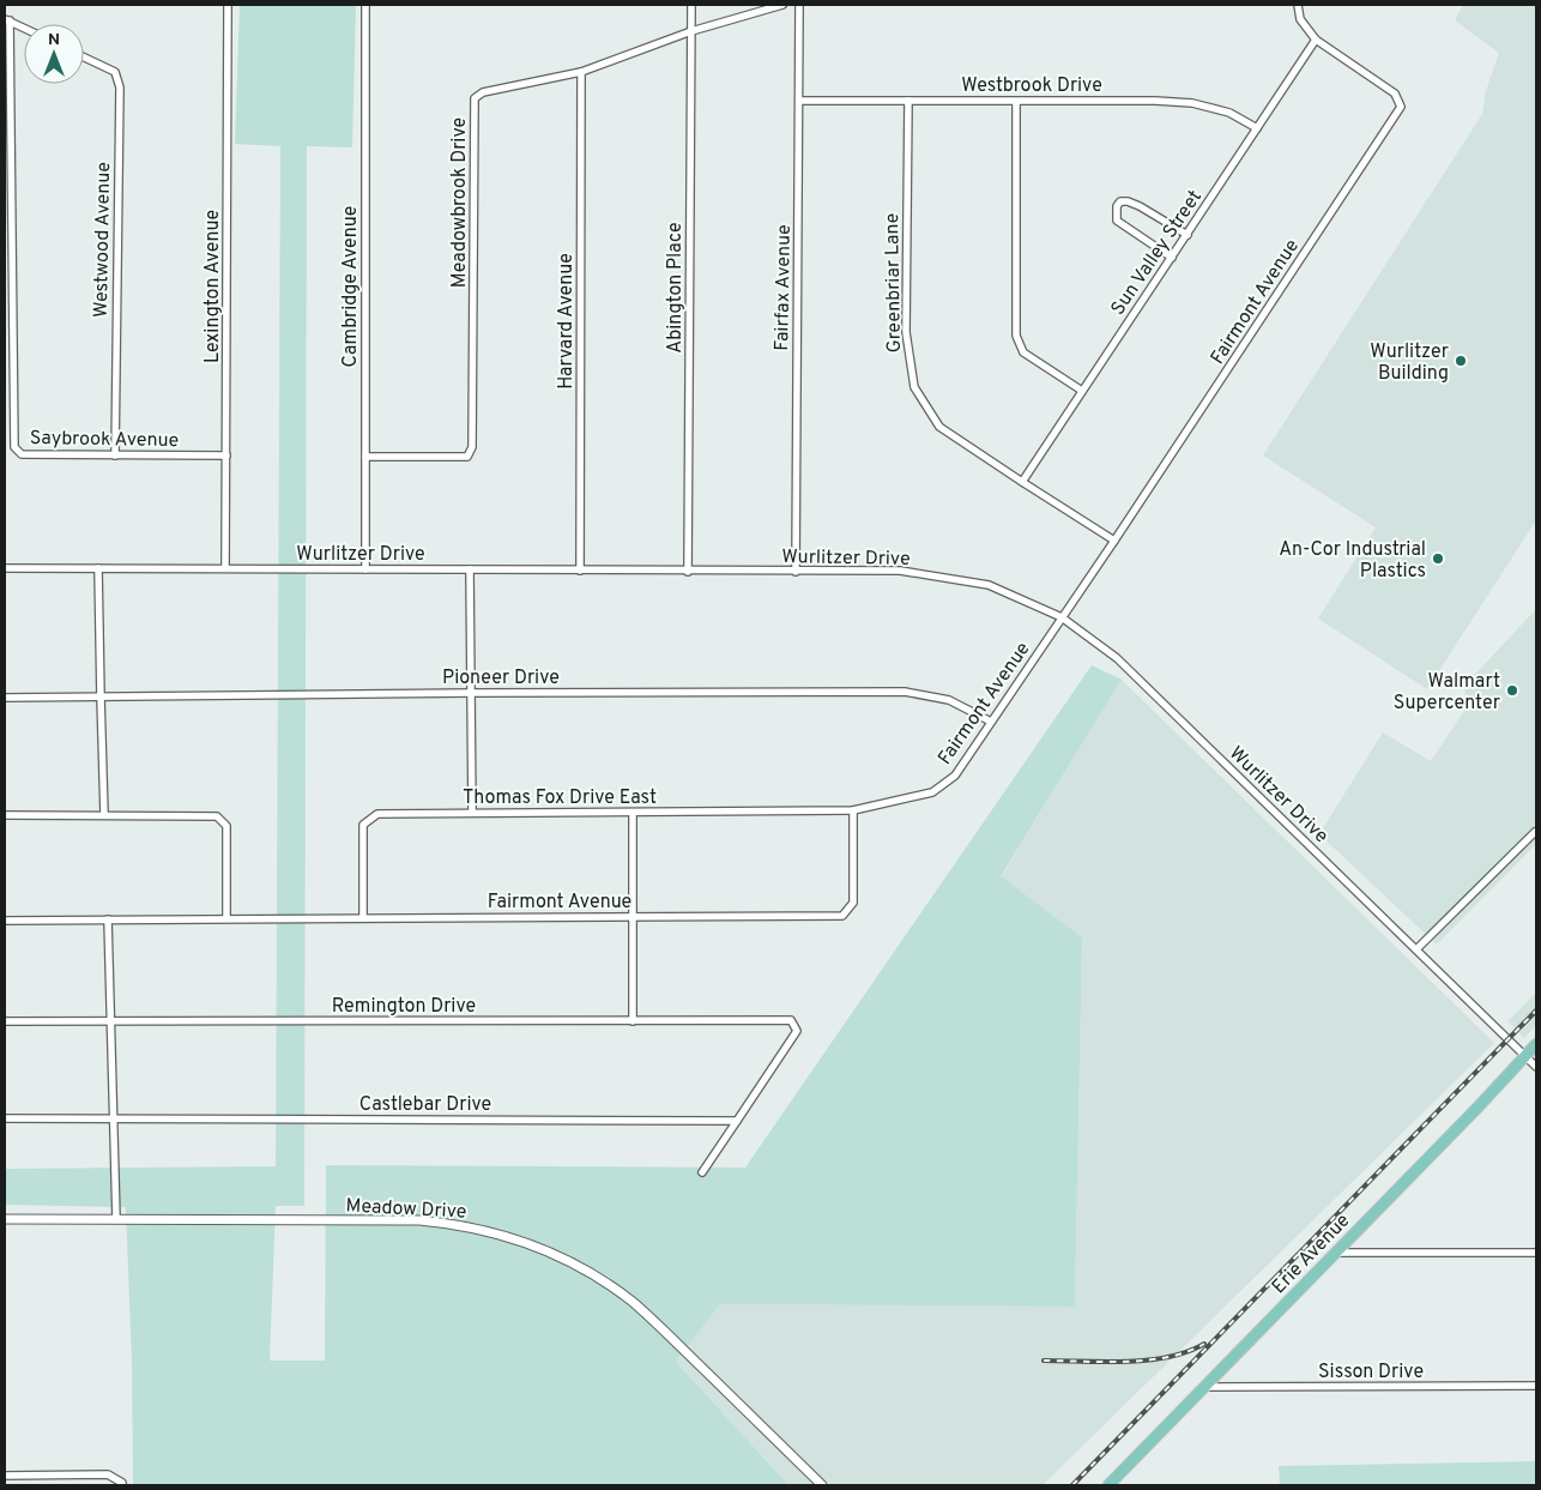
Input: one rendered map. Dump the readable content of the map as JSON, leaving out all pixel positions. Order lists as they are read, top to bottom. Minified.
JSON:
{"streets":{"main road":["Erie Avenue"],"street":["Westbrook Drive","Meadowbrook Drive","Westwood Avenue","Sun Valley Street","Greenbriar Lane","Lexington Avenue","Cambridge Avenue","Abington Place","Fairfax Avenue","Fairmont Avenue","Harvard Avenue","Saybrook Avenue","Wurlitzer Drive","Pioneer Drive","Thomas Fox Drive East","Remington Drive","Castlebar Drive","Meadow Drive","Sisson Drive"]},"crossings":[["Westbrook Drive","Sun Valley Street"],["Westbrook Drive","Greenbriar Lane"],["Westbrook Drive","Fairfax Avenue"],["Meadowbrook Drive","Cambridge Avenue"],["Meadowbrook Drive","Abington Place"],["Meadowbrook Drive","Harvard Avenue"],["Westwood Avenue","Saybrook Avenue"],["Sun Valley Street","Greenbriar Lane"],["Sun Valley Street","Fairmont Avenue"],["Greenbriar Lane","Fairmont Avenue"],["Lexington Avenue","Saybrook Avenue"],["Lexington Avenue","Wurlitzer Drive"],["Cambridge Avenue","Wurlitzer Drive"],["Abington Place","Wurlitzer Drive"],["Fairfax Avenue","Wurlitzer Drive"],["Fairmont Avenue","Wurlitzer Drive"],["Fairmont Avenue","Pioneer Drive"],["Fairmont Avenue","Thomas Fox Drive East"],["Harvard Avenue","Wurlitzer Drive"],["Wurlitzer Drive","Erie Avenue"],["Remington Drive","Castlebar Drive"],["Erie Avenue","Sisson Drive"]],"places":["Wurlitzer Building","An-Cor Industrial Plastics","Walmart Supercenter"],"north":"top"}
